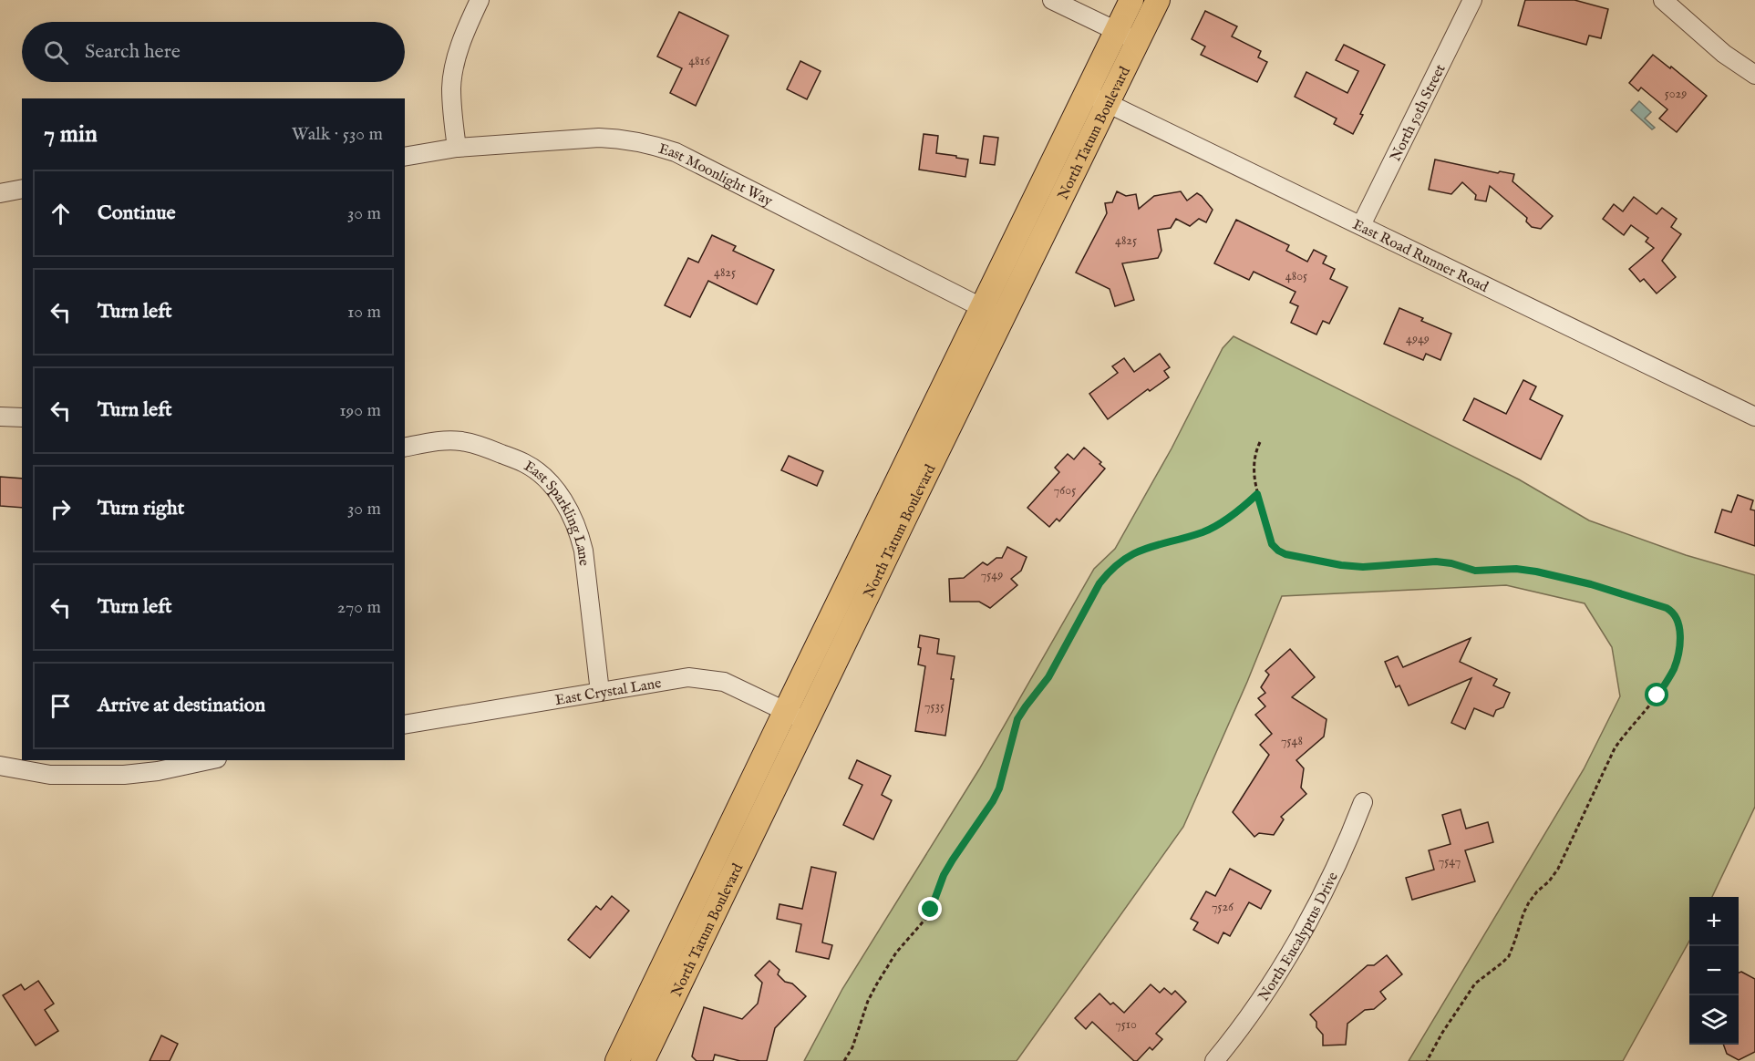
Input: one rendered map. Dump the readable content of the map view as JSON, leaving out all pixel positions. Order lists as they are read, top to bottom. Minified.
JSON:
{"streets":{"main road":["North Tatum Boulevard"],"street":["North 50th Street","East Moonlight Way","East Road Runner Road","East Sparkling Lane","East Crystal Lane","North Eucalyptus Drive"]},"crossings":[["North 50th Street","East Road Runner Road"],["North Tatum Boulevard","East Moonlight Way"],["North Tatum Boulevard","East Road Runner Road"],["North Tatum Boulevard","East Crystal Lane"],["East Sparkling Lane","East Crystal Lane"]],"house_numbers":["4816","5029","4825","4825","4805","4949","7605","7549","7535","7548","7547","7526","7510"],"page":{"search":"Search here","heading":["7 min","Walk · 530 m"],"list":[["Continue","30 m"],["Turn left","10 m"],["Turn left","190 m"],["Turn right","30 m"],["Turn left","270 m"],"Arrive at destination"],"map_buttons":["+","−"]}}
